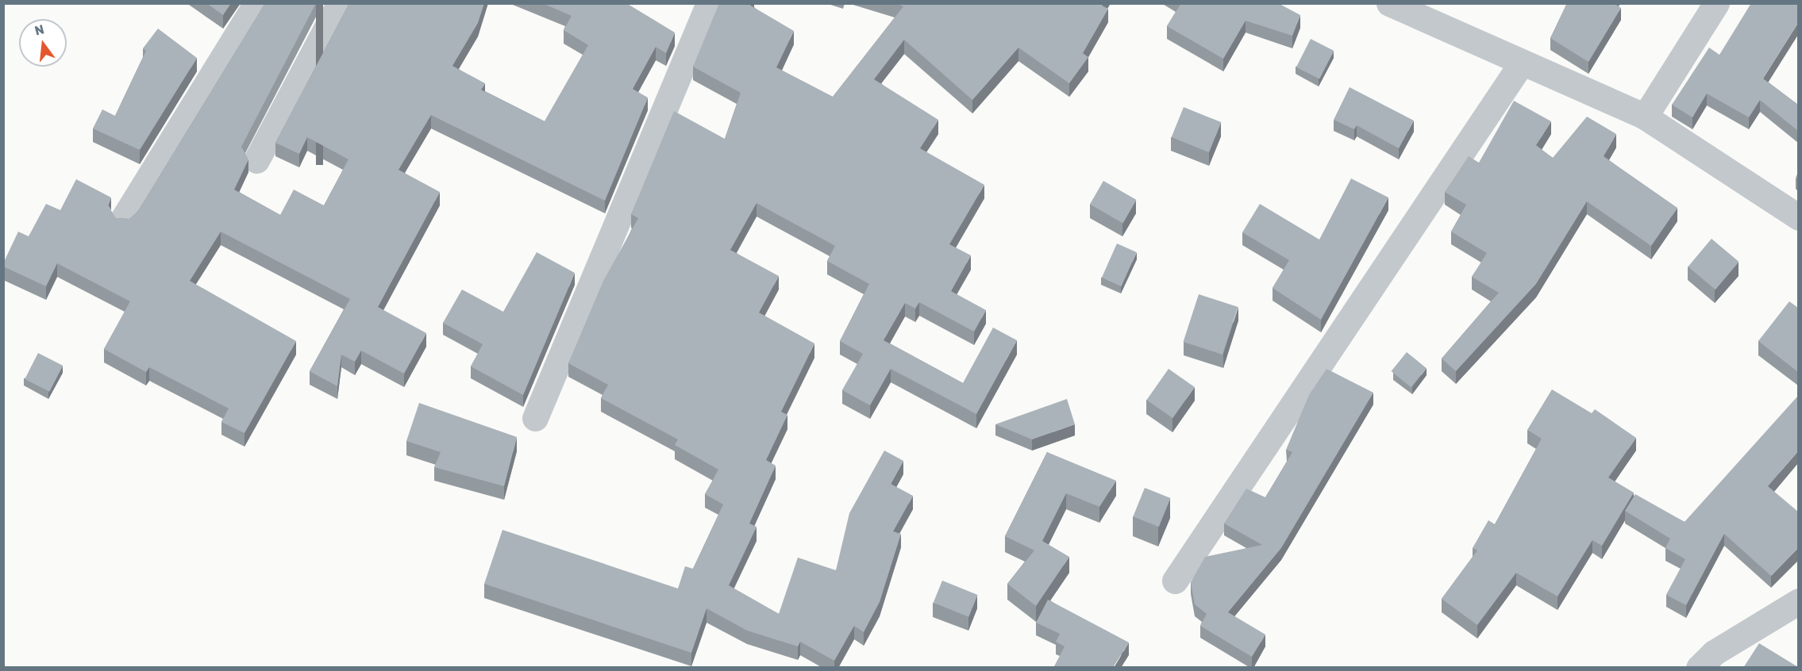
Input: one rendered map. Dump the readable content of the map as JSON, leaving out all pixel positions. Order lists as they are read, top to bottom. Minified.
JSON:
{"north":"top"}
